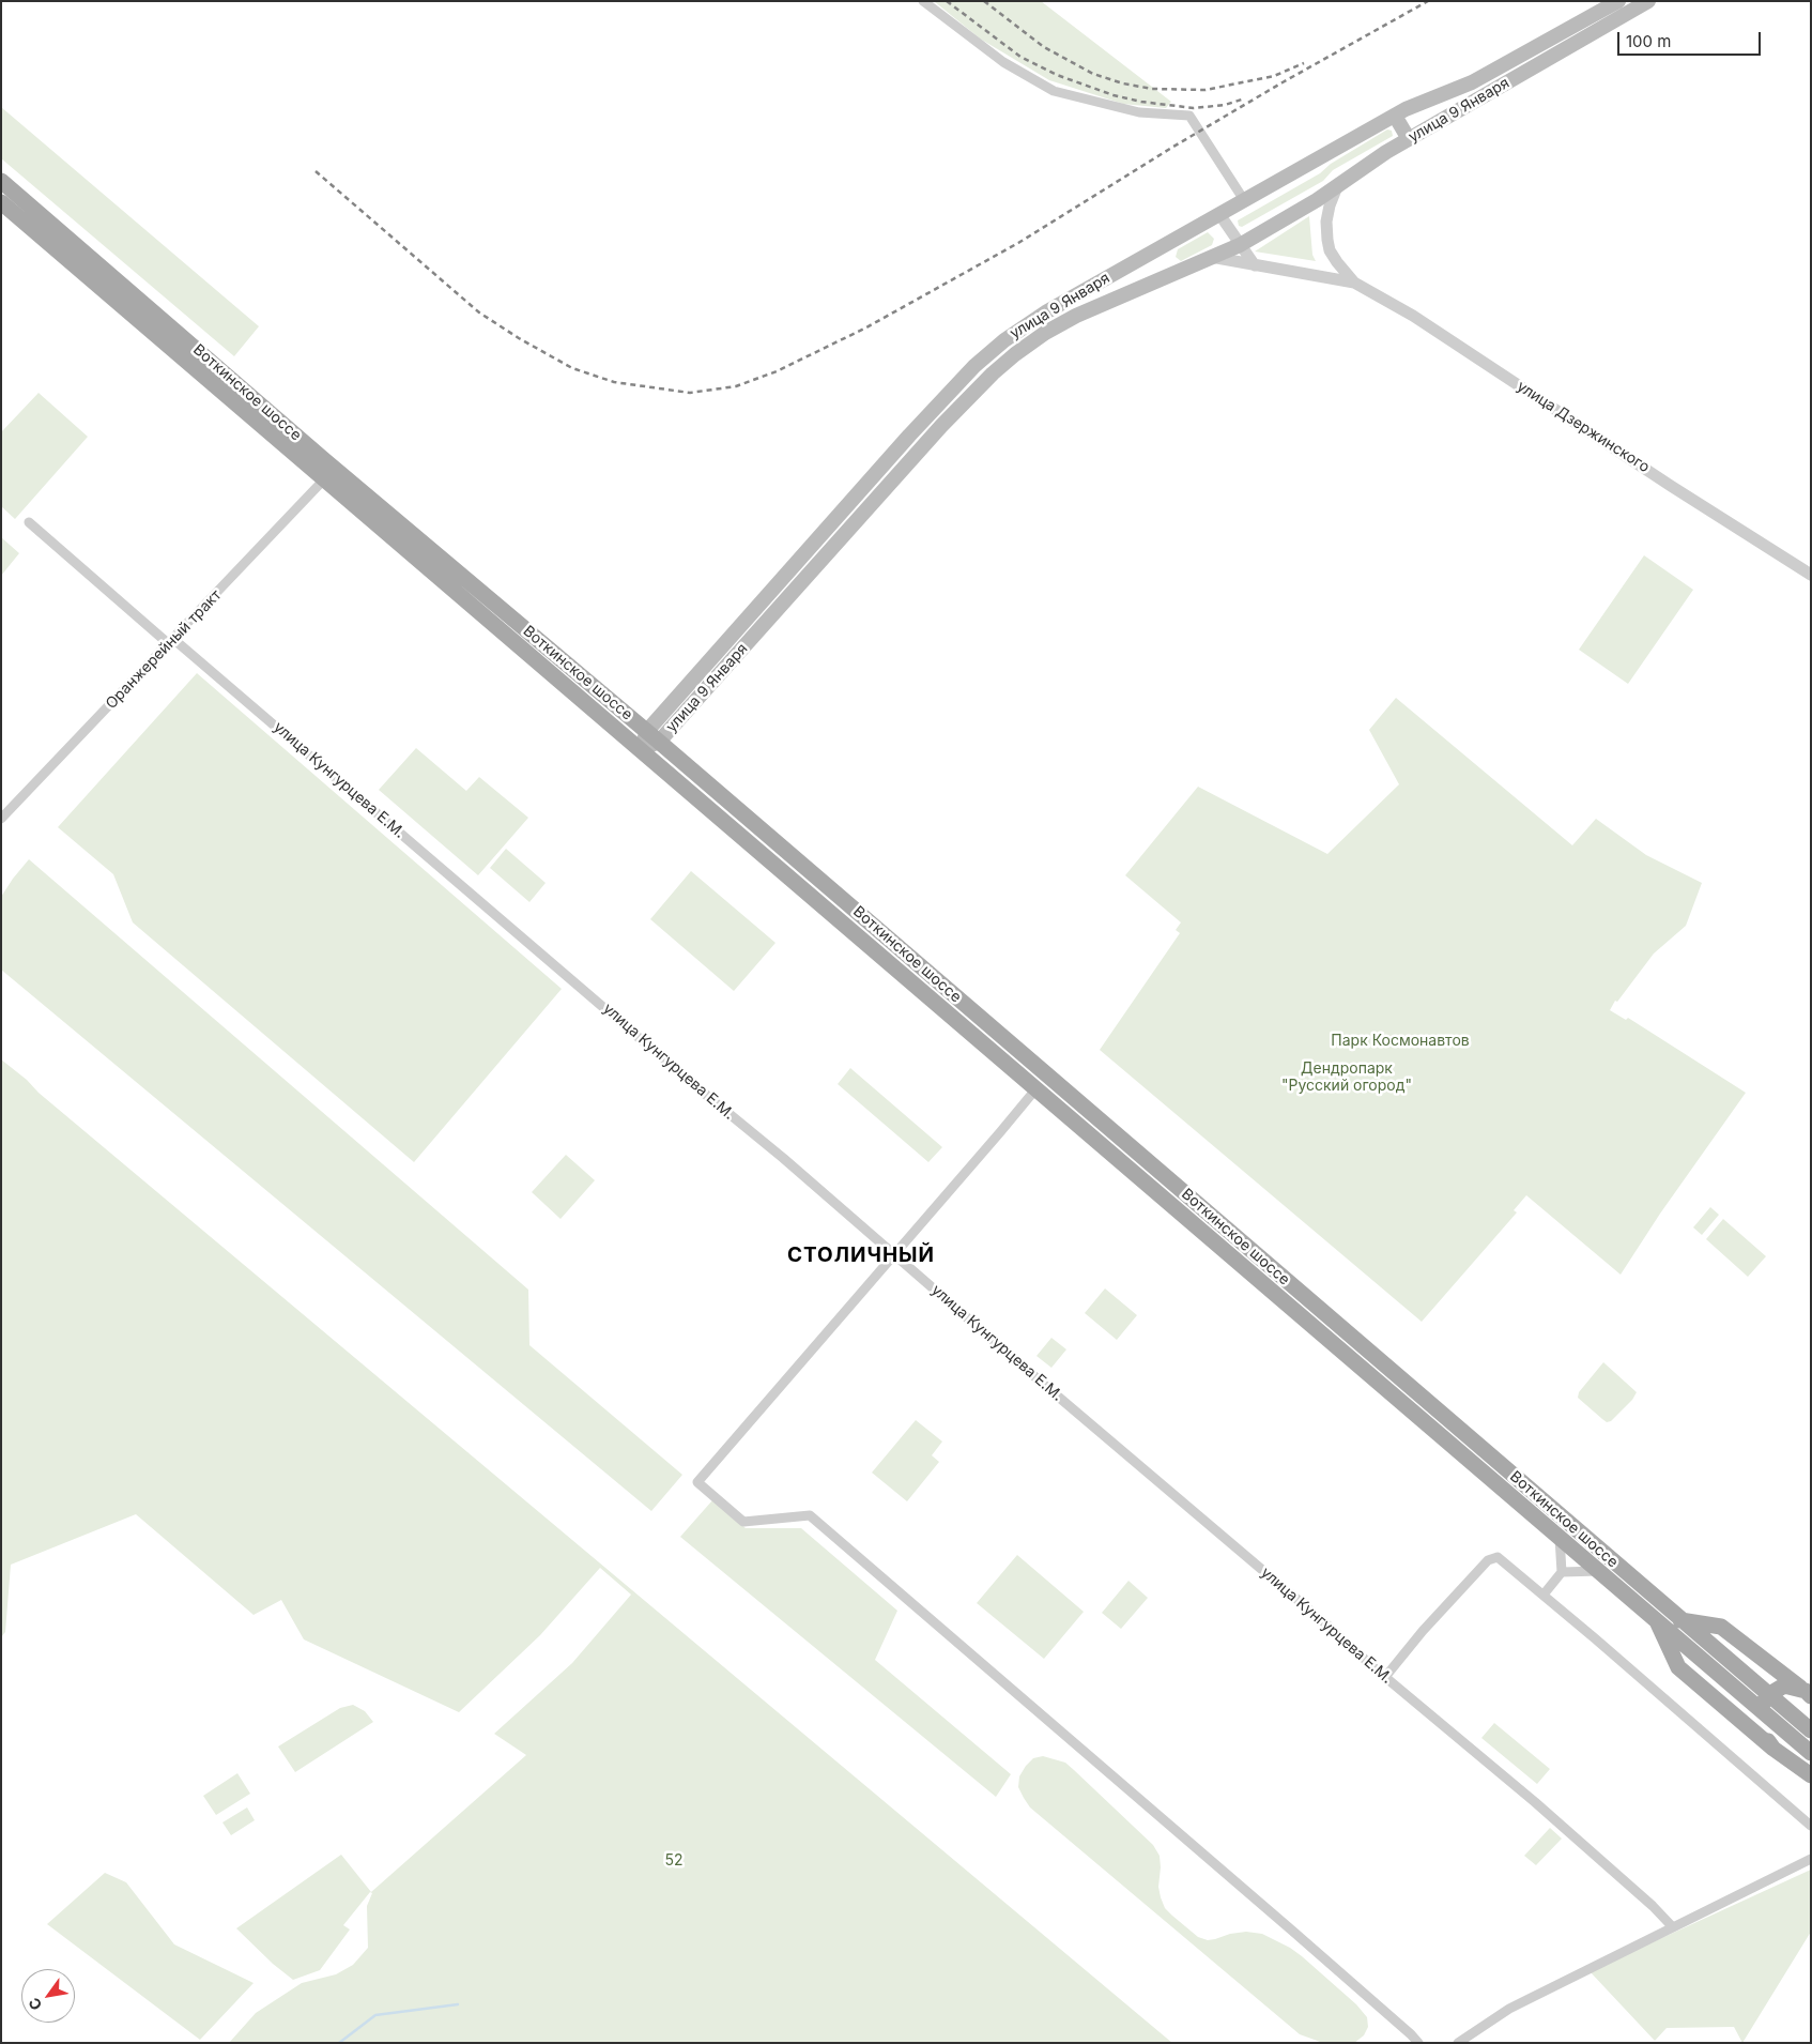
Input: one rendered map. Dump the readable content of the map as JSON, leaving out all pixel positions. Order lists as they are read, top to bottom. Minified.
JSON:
{"streets":{"main road":["улица 9 Января","Воткинское шоссе"],"street":["улица Дзержинского","Оранжерейный тракт","улица Кунгурцева Е.М."]},"crossings":[["улица 9 Января","Воткинское шоссе"],["улица 9 Января","улица Дзержинского"],["Воткинское шоссе","Оранжерейный тракт"],["Оранжерейный тракт","улица Кунгурцева Е.М."]],"districts":["СТОЛИЧНЫЙ"],"parks":["Парк Космонавтов","Дендропарк \"Русский огород\"","52"],"scale_bar":"100 m","north":"bottom left"}
